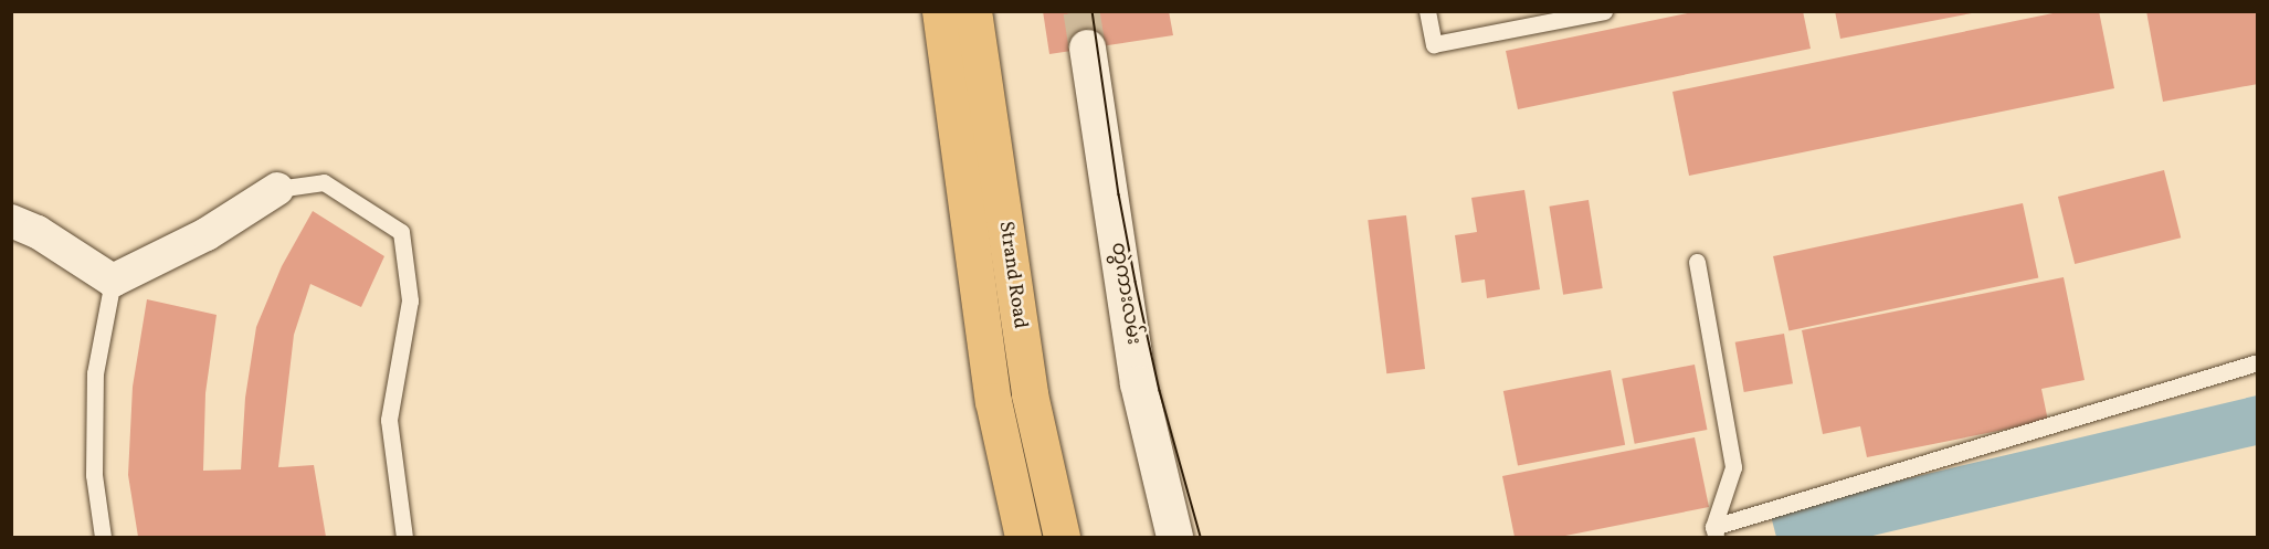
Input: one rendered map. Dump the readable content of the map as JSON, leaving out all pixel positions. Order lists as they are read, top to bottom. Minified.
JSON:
{"streets":{"main road":["Strand Road","တွဲကားလမ်း"]}}
